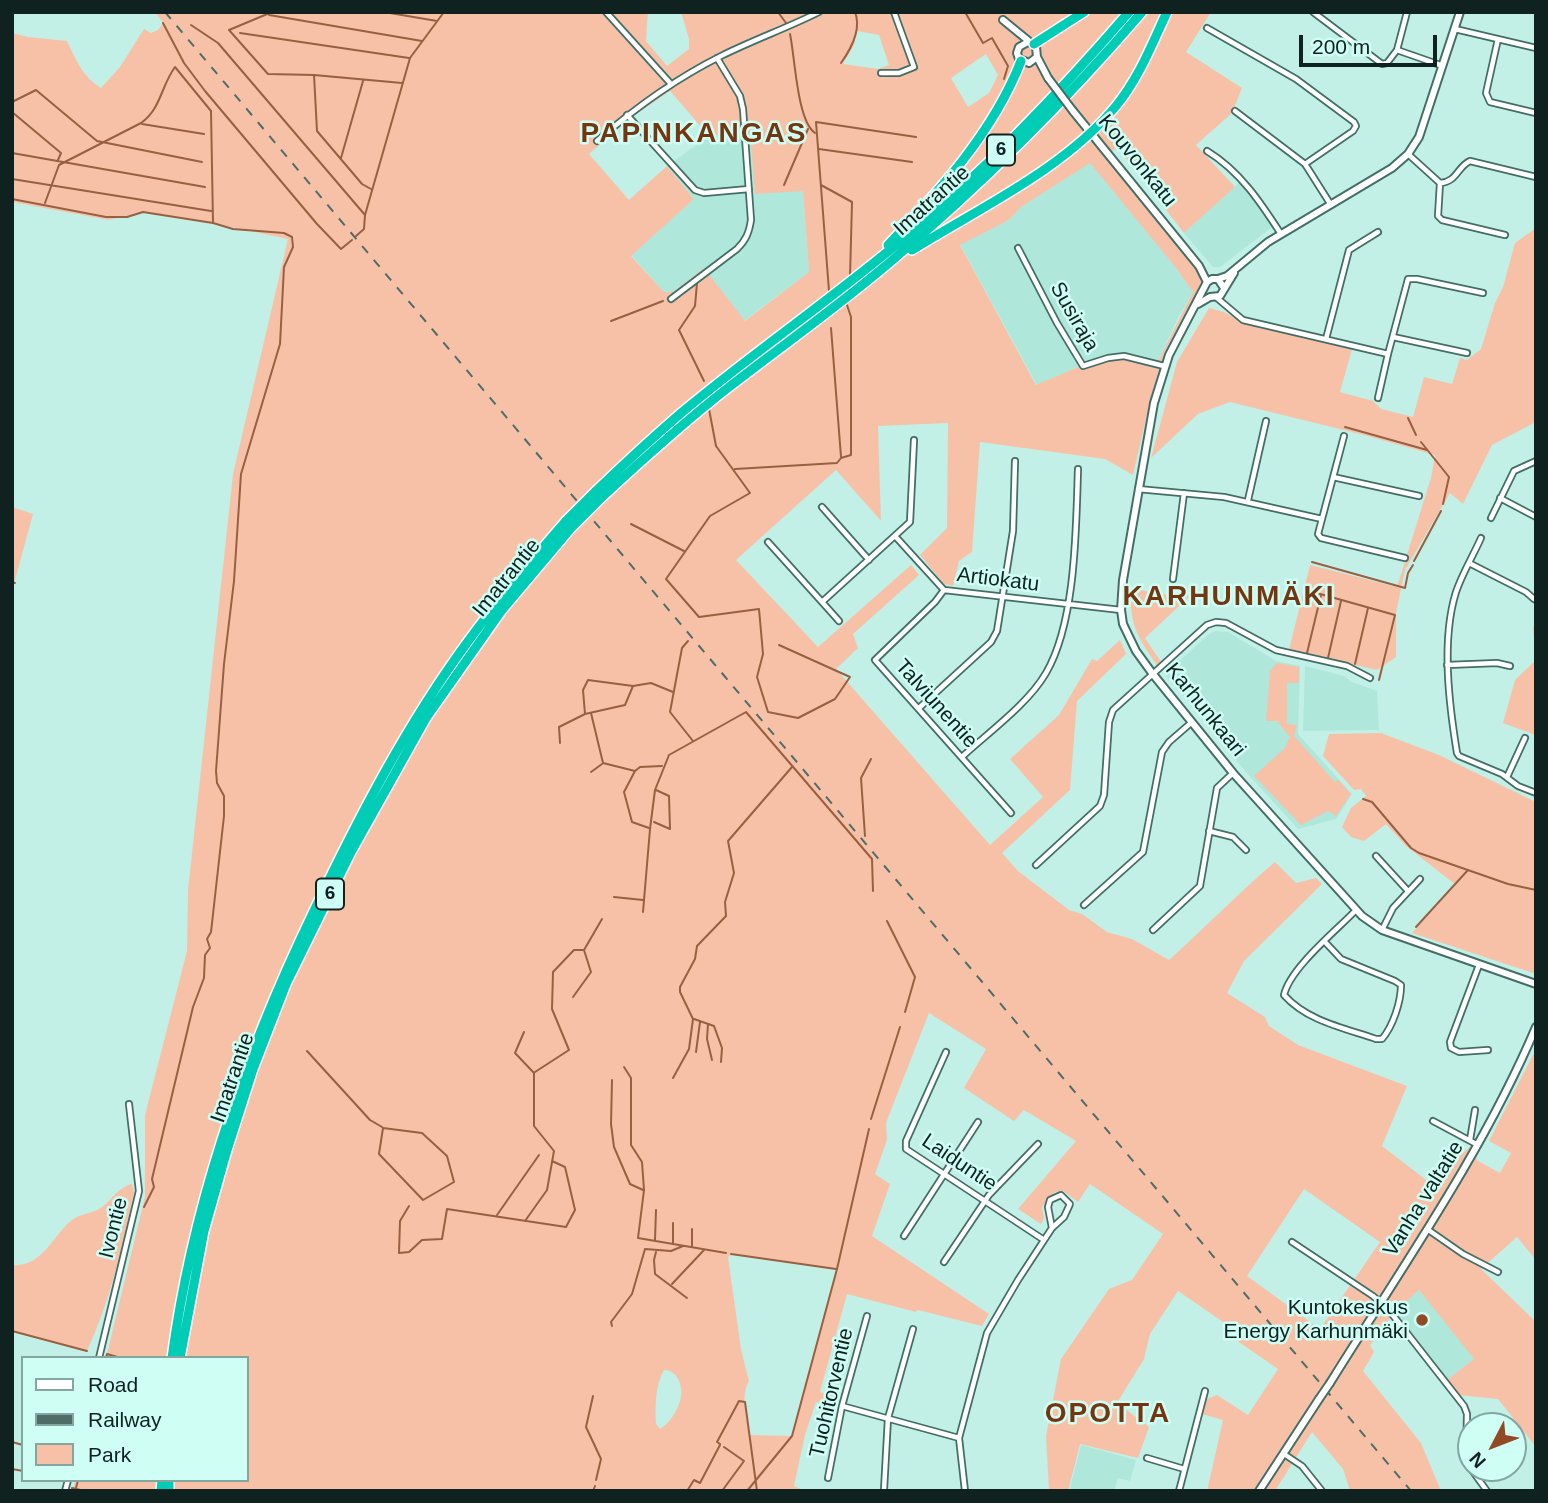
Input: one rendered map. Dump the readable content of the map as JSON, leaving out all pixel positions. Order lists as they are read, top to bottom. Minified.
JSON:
{"streets":{"highway":["6","Imatrantie"],"street":["Kouvonkatu","Susiraja","Artiokatu","Talviunentie","Karhunkaari","Laiduntie","Vanha valtatie","Ivontie","Tuohitorventie"]},"crossings":[["Kouvonkatu","Karhunkaari"],["Susiraja","Karhunkaari"],["Artiokatu","Talviunentie"],["Artiokatu","Karhunkaari"]],"districts":["PAPINKANGAS","KARHUNMÄKI","OPOTTA"],"places":["Kuntokeskus Energy Karhunmäki"],"legend":["Road","Railway","Park"],"scale_bar":"200 m","north":"bottom left"}
